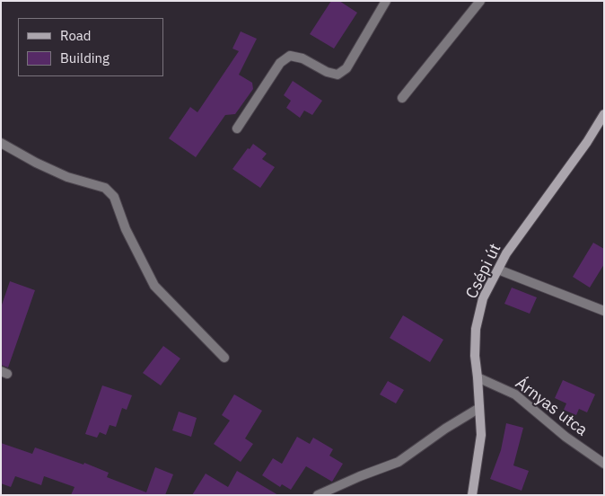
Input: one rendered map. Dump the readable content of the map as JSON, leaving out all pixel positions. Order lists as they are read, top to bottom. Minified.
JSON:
{"streets":{"street":["Csépi út","Árnyas utca"]},"crossings":[["Csépi út","Árnyas utca"]],"legend":["Road","Building"]}
